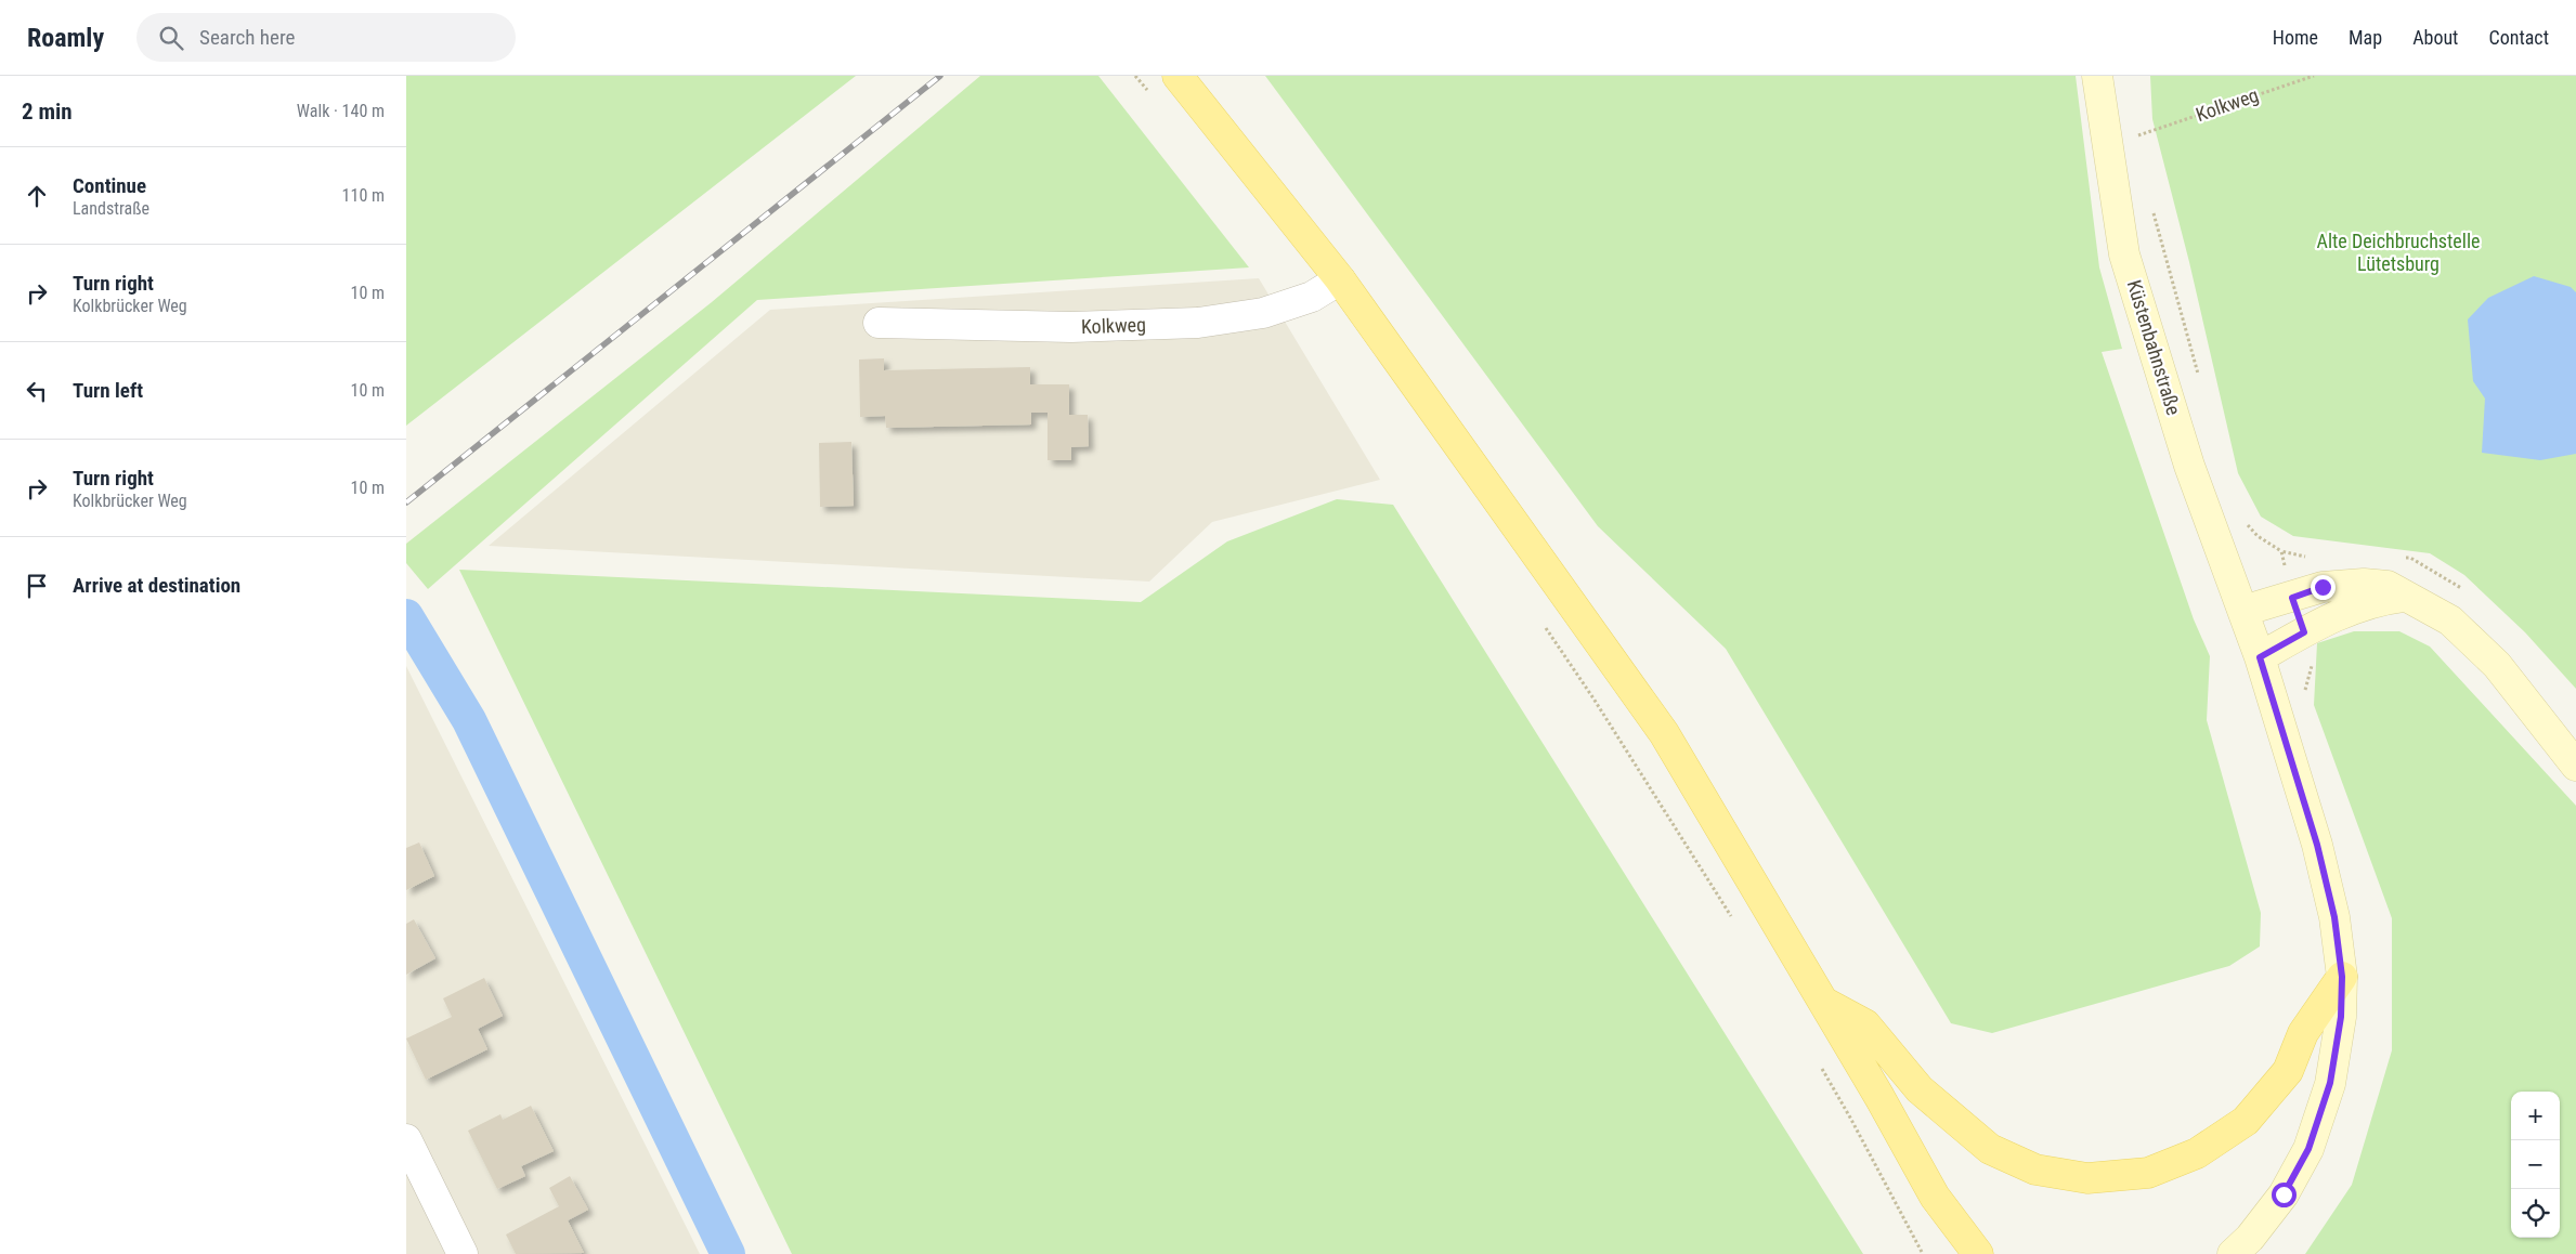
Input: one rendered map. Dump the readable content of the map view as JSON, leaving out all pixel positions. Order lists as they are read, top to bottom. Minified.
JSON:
{"streets":{"main road":["Küstenbahnstraße"],"street":["Kolkweg"]},"parks":["Alte Deichbruchstelle Lütetsburg"],"page":{"header":"Roamly","search":"Search here","nav":["Home","Map","About","Contact"],"heading":["2 min","Walk · 140 m"],"list":[["Continue","Landstraße","110 m"],["Turn right","Kolkbrücker Weg","10 m"],["Turn left","10 m"],["Turn right","Kolkbrücker Weg","10 m"],"Arrive at destination"],"map_buttons":["+","−"]}}
